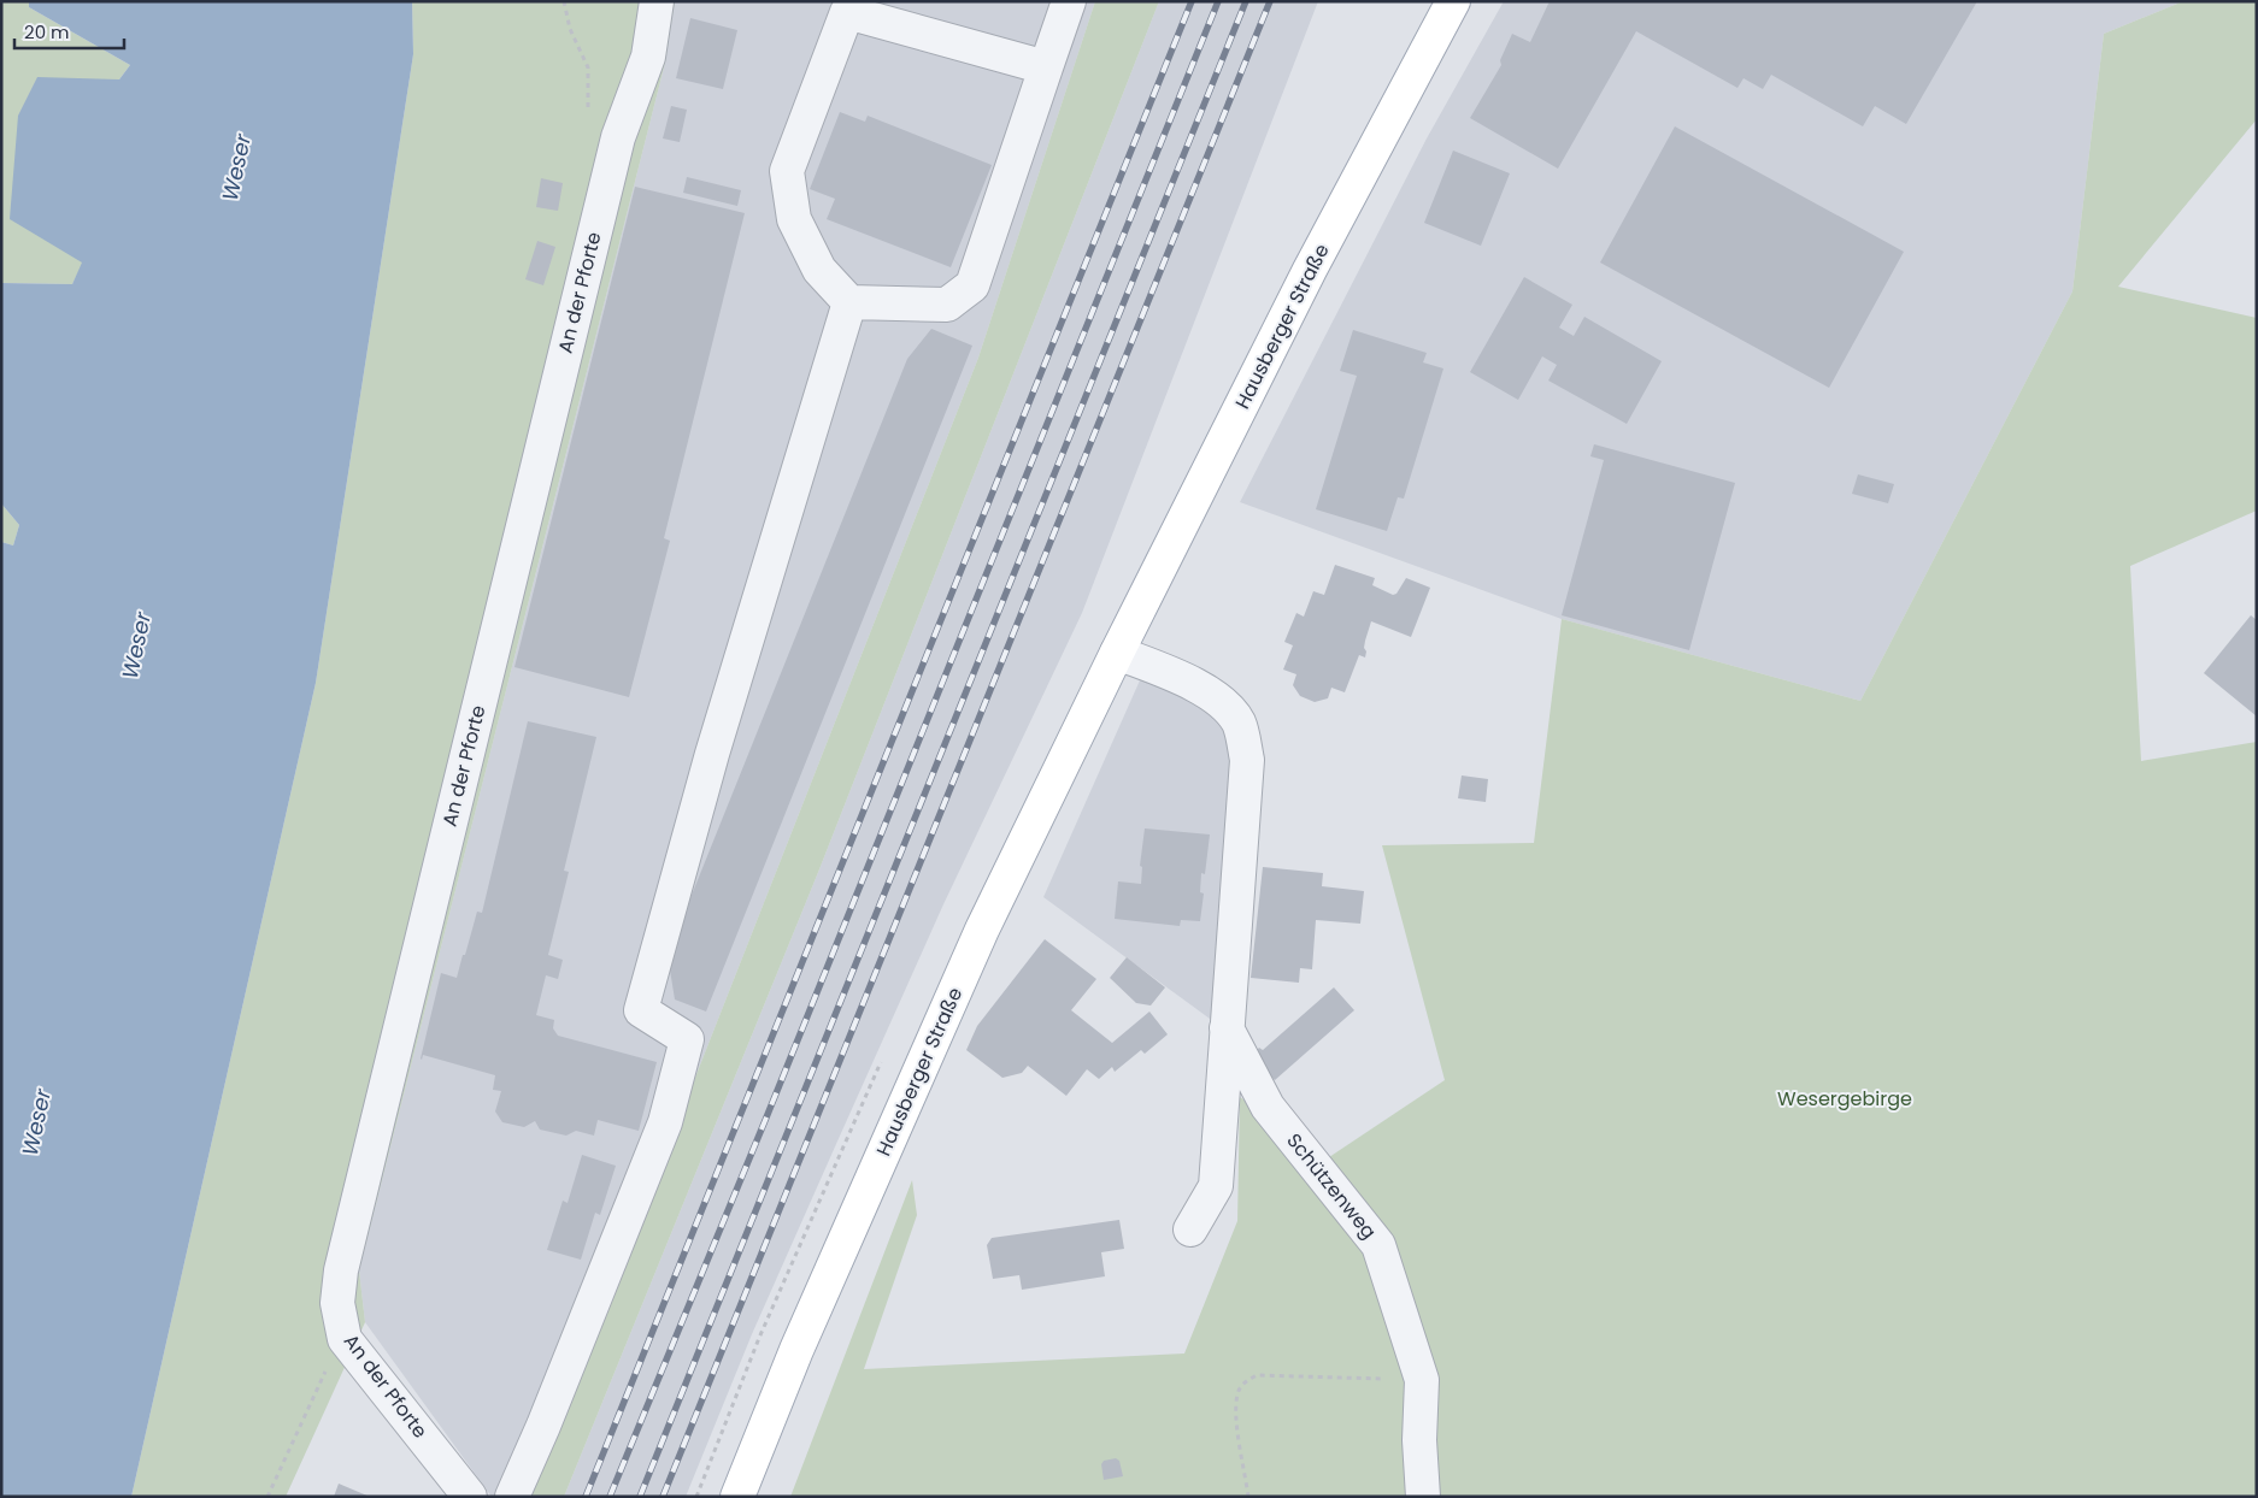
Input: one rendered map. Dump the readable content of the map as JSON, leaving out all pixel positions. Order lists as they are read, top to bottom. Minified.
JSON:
{"streets":{"main road":["Hausberger Straße"],"street":["An der Pforte","Schützenweg"]},"water":["Weser"],"parks":["Wesergebirge"],"scale_bar":"20 m"}
